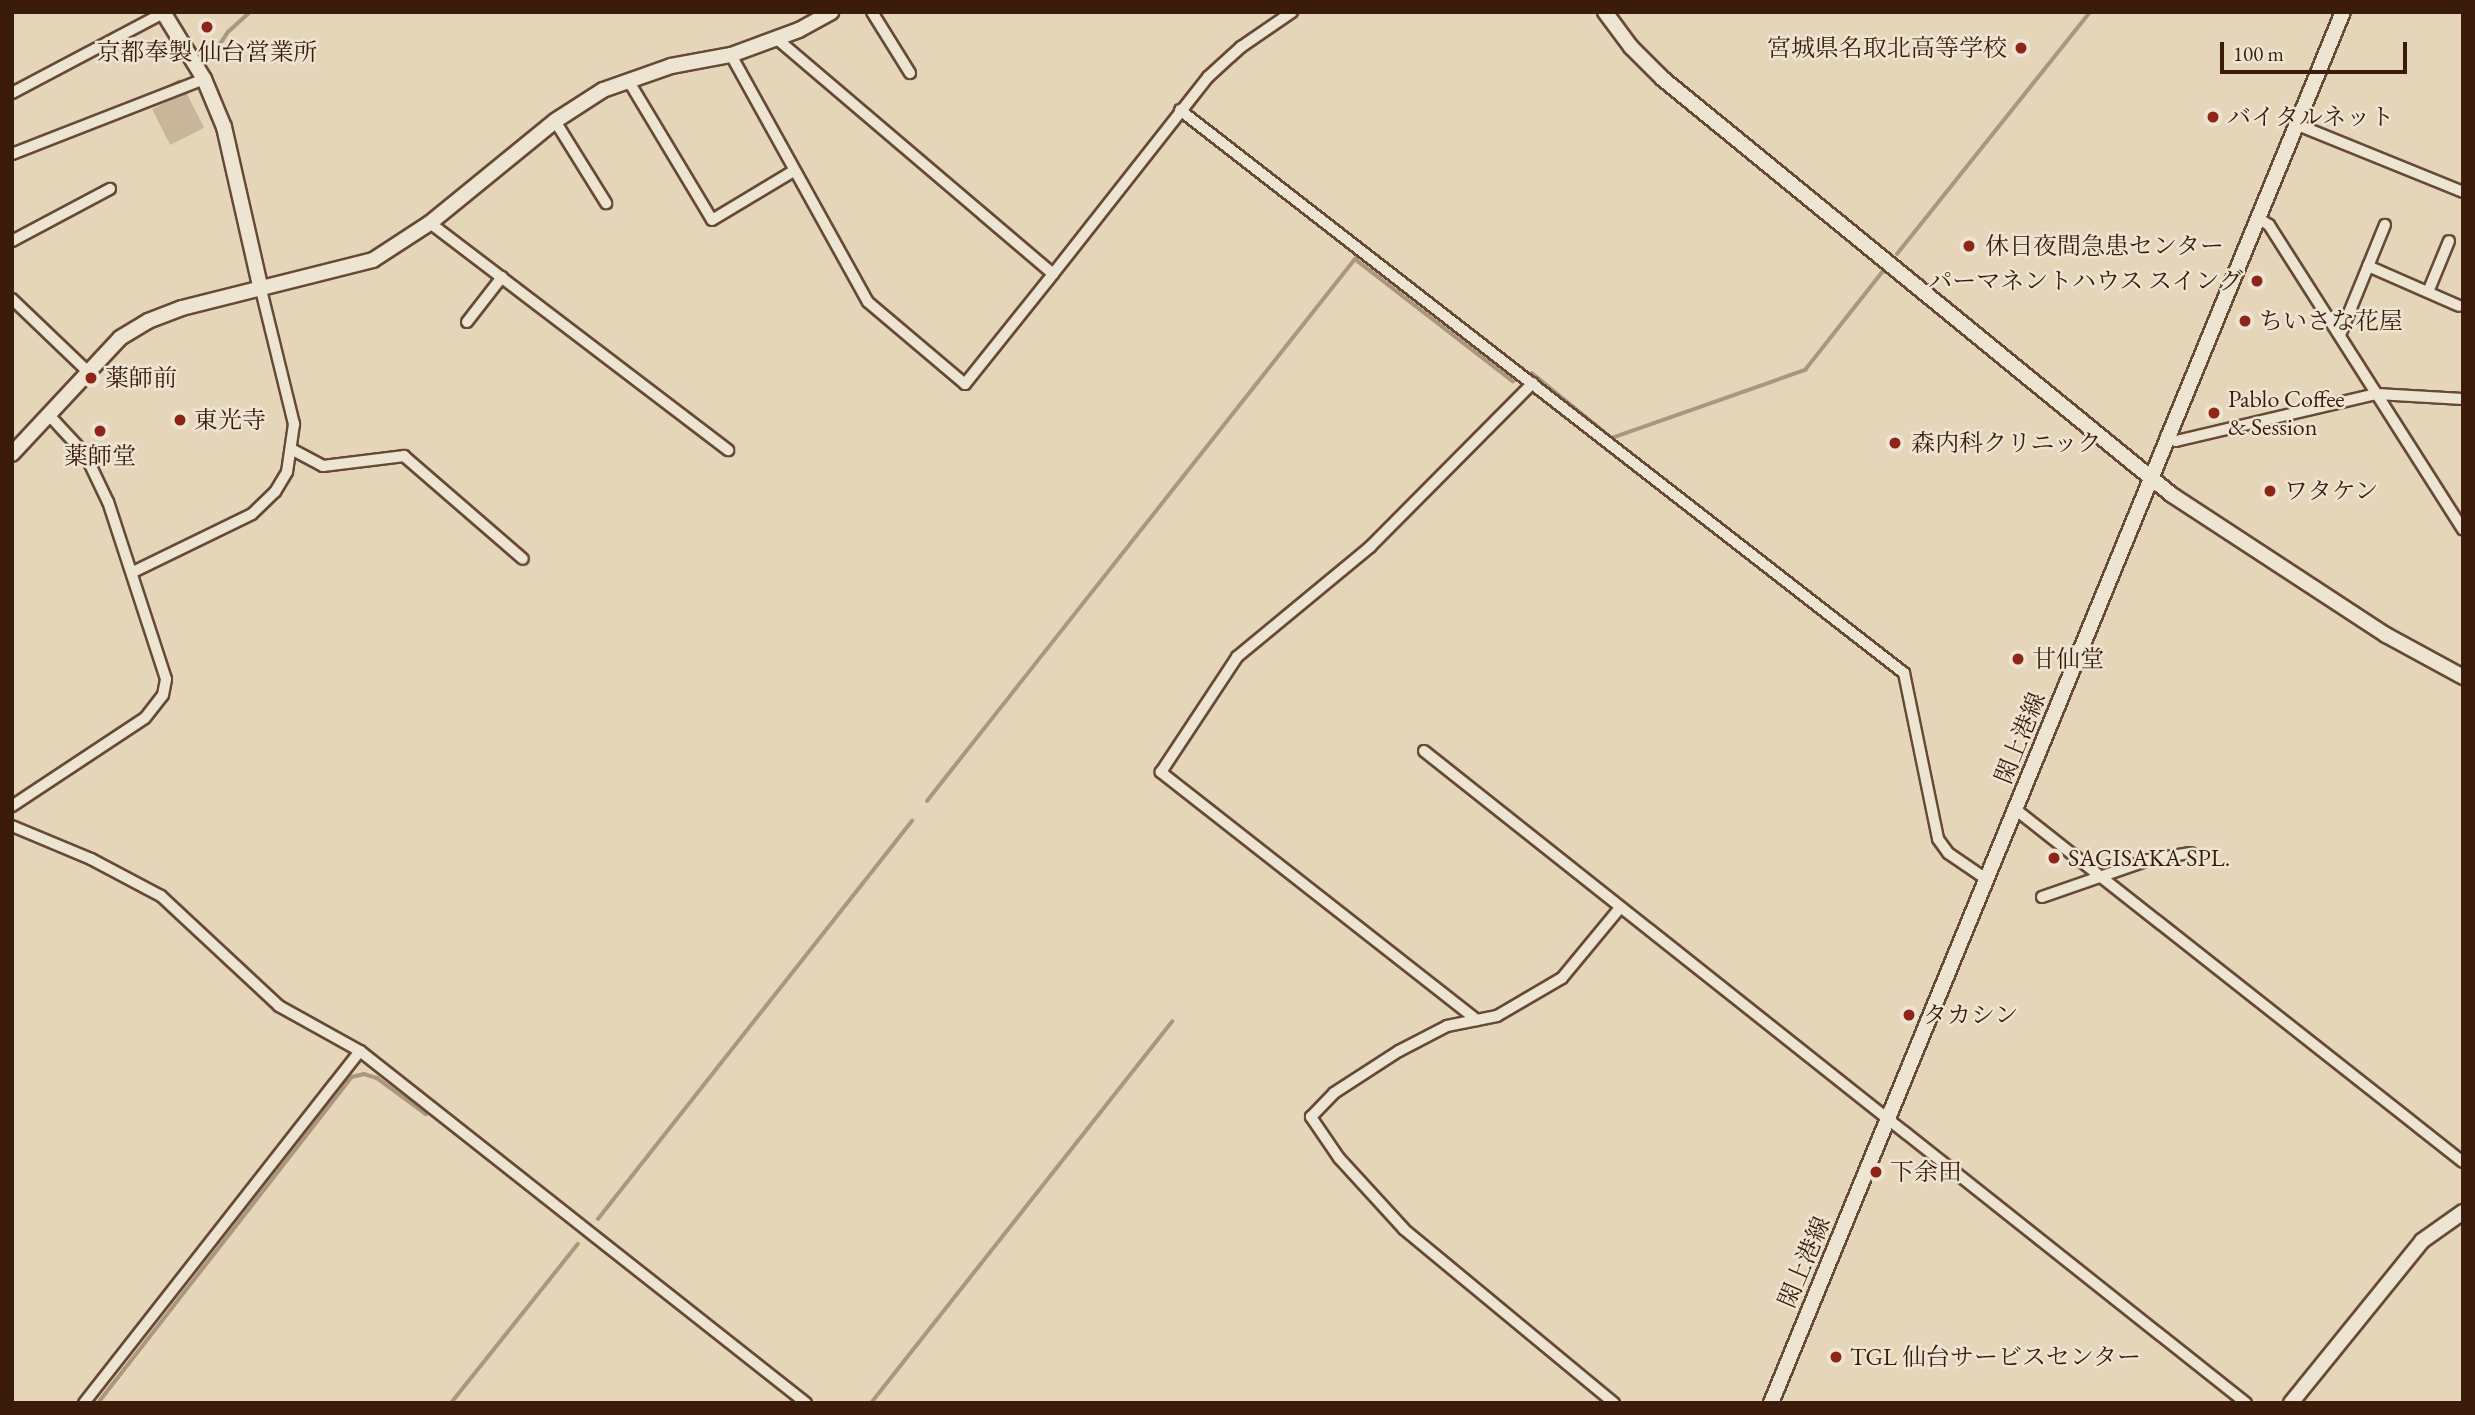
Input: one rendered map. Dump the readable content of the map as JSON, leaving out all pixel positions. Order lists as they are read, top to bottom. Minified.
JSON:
{"streets":{"street":["閖上港線"]},"places":["京都奉製 仙台営業所","宮城県名取北高等学校","バイタルネット","休日夜間急患センター","パーマネントハウス スイング","ちいさな花屋","薬師前","Pablo Coffee & Session","東光寺","薬師堂","森内科クリニック","ワタケン","甘仙堂","SAGISAKA SPL.","タカシン","下余田","TGL 仙台サービスセンター"],"scale_bar":"100 m"}
